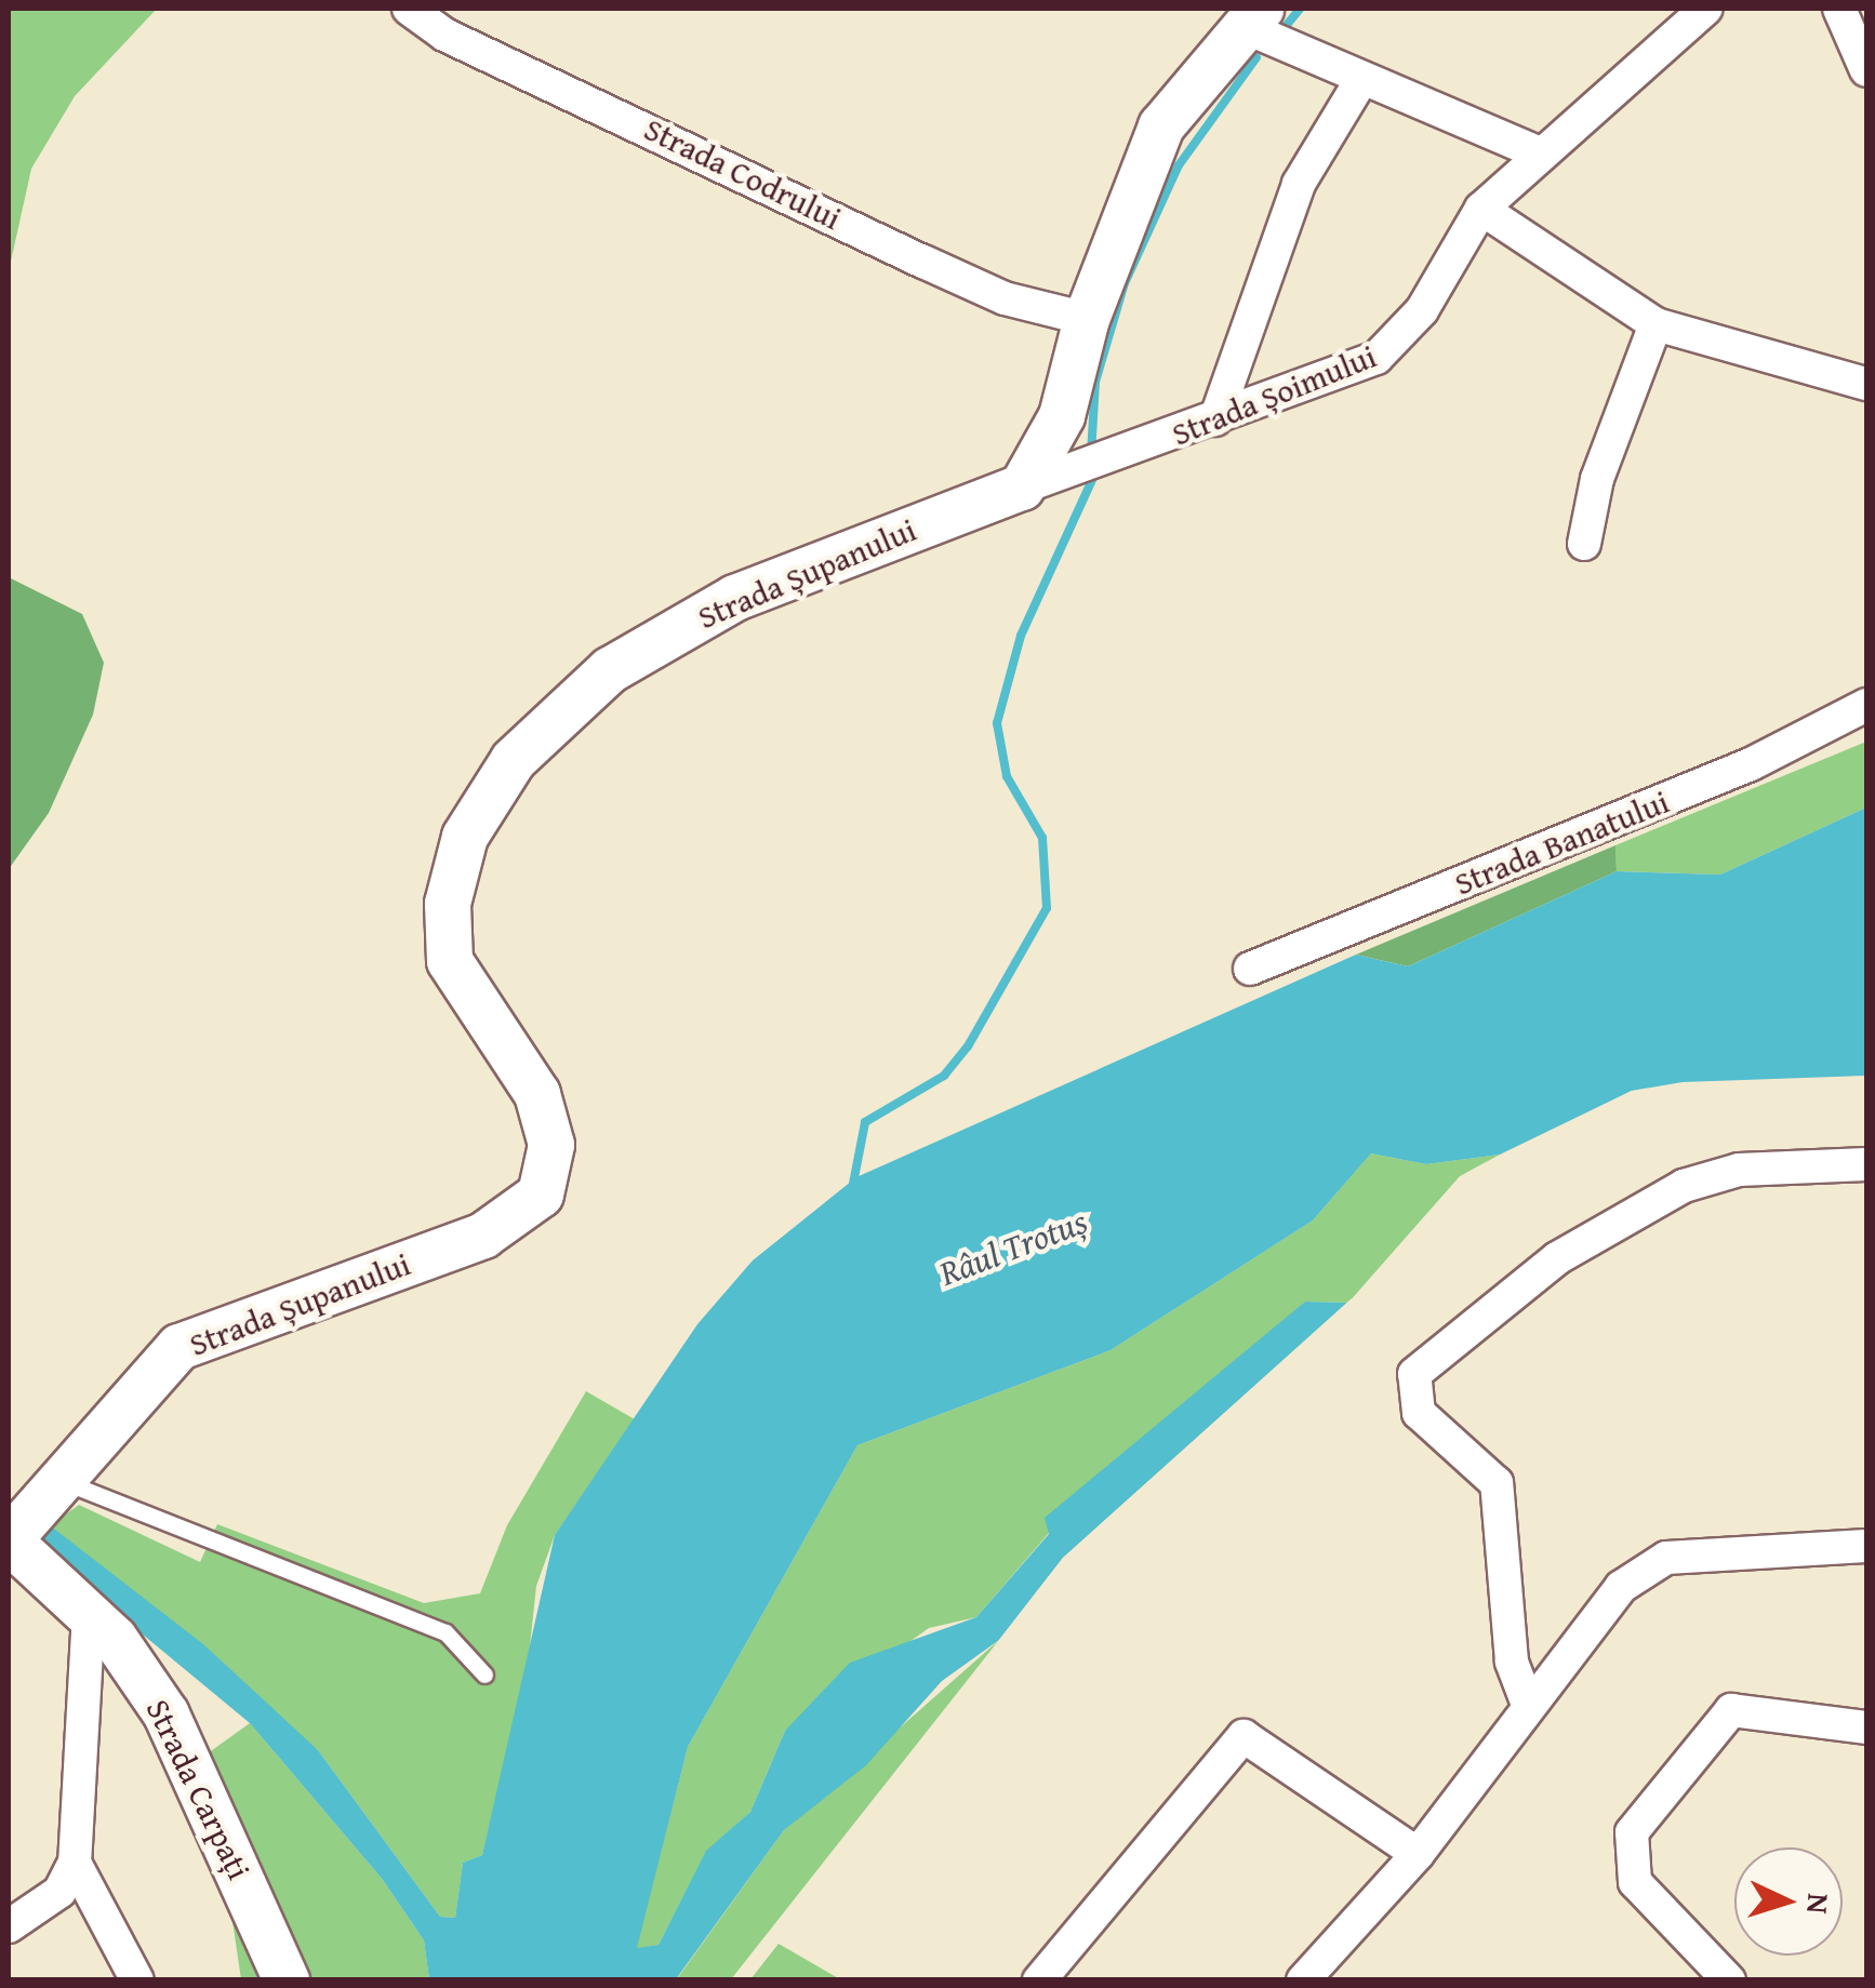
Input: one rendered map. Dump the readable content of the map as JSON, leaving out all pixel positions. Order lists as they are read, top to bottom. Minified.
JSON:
{"streets":{"street":["Strada Codrului","Strada Șoimului","Strada Șupanului","Strada Banatului","Strada Carpați"]},"crossings":[["Strada Șoimului","Strada Șupanului"],["Strada Șupanului","Strada Carpați"]],"water":["Râul Trotuș"],"north":"right"}
